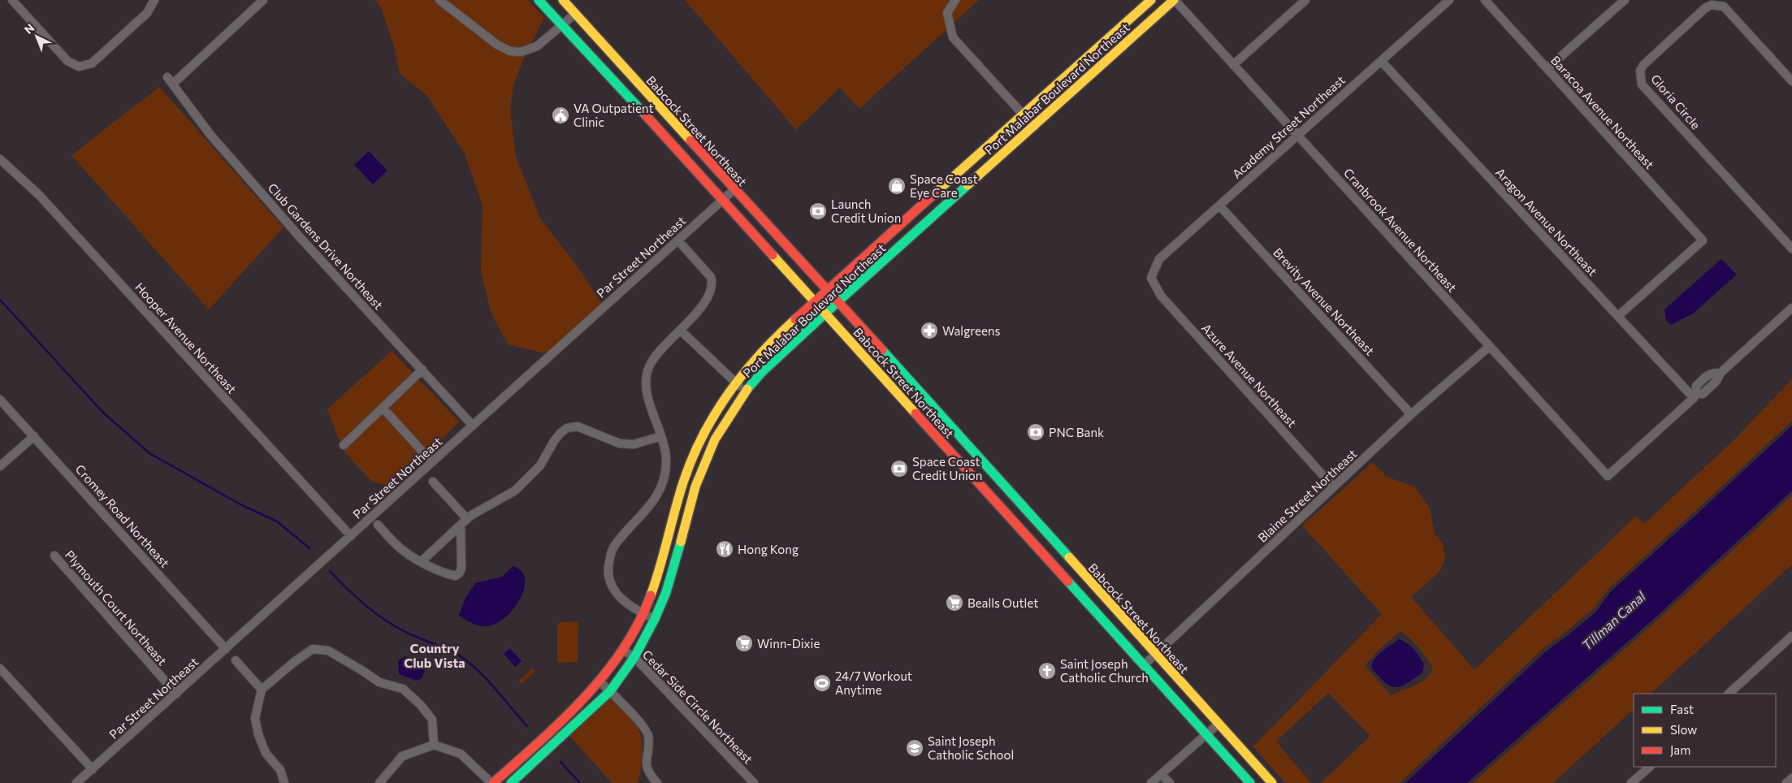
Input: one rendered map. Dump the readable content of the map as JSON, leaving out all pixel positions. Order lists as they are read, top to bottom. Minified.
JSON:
{"streets":{"main road":["Port Malabar Boulevard Northeast","Babcock Street Northeast"],"street":["Gloria Circle","Baracoa Avenue Northeast","Academy Street Northeast","Aragon Avenue Northeast","Cranbrook Avenue Northeast","Club Gardens Drive Northeast","Par Street Northeast","Brevity Avenue Northeast","Hooper Avenue Northeast","Azure Avenue Northeast","Blaine Street Northeast","Cromey Road Northeast","Plymouth Court Northeast","Cedar Side Circle Northeast"]},"crossings":[["Port Malabar Boulevard Northeast","Babcock Street Northeast"],["Port Malabar Boulevard Northeast","Cranbrook Avenue Northeast"],["Port Malabar Boulevard Northeast","Cedar Side Circle Northeast"],["Baracoa Avenue Northeast","Aragon Avenue Northeast"],["Academy Street Northeast","Aragon Avenue Northeast"],["Academy Street Northeast","Cranbrook Avenue Northeast"],["Academy Street Northeast","Brevity Avenue Northeast"],["Academy Street Northeast","Azure Avenue Northeast"],["Babcock Street Northeast","Par Street Northeast"],["Babcock Street Northeast","Blaine Street Northeast"],["Aragon Avenue Northeast","Cranbrook Avenue Northeast"],["Cranbrook Avenue Northeast","Blaine Street Northeast"],["Club Gardens Drive Northeast","Par Street Northeast"],["Par Street Northeast","Hooper Avenue Northeast"],["Par Street Northeast","Cromey Road Northeast"],["Par Street Northeast","Plymouth Court Northeast"],["Brevity Avenue Northeast","Blaine Street Northeast"],["Azure Avenue Northeast","Blaine Street Northeast"]],"districts":["Country Club Vista"],"water":["Tillman Canal"],"places":{"public building":["VA Outpatient Clinic"],"shop":["Space Coast Eye Care"],"bank":["Launch Credit Union","PNC Bank","Space Coast Credit Union"],"pharmacy":["Walgreens"],"restaurant":["Hong Kong"],"supermarket":["Bealls Outlet","Winn-Dixie"],"church":["Saint Joseph Catholic Church"],"sports":["24/7 Workout Anytime"],"school or university":["Saint Joseph Catholic School"]},"legend":["Fast","Slow","Jam"],"north":"top left"}
